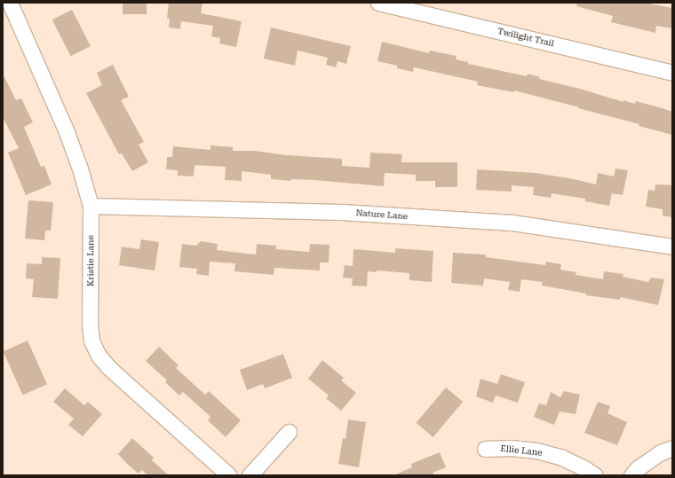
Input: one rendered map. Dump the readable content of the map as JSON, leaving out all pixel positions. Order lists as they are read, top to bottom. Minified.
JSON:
{"streets":{"street":["Twilight Trail","Nature Lane","Kristie Lane","Ellie Lane"]},"crossings":[["Nature Lane","Kristie Lane"]]}
